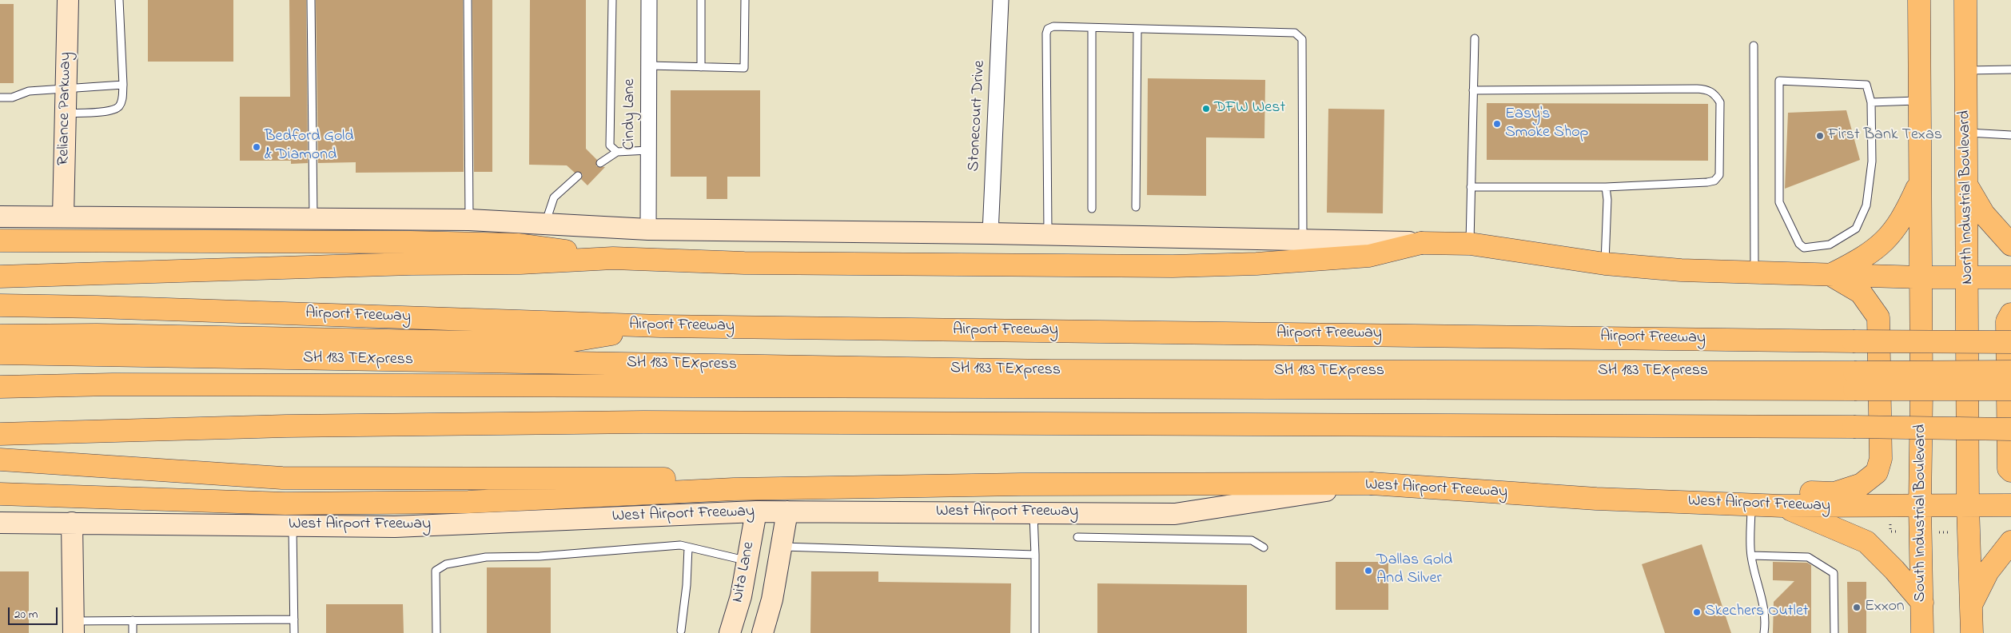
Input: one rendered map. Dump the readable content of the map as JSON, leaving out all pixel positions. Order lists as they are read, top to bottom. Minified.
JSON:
{"streets":{"main road":["Reliance Parkway","North Industrial Boulevard","Airport Freeway","SH 183 TEXpress","West Airport Freeway","South Industrial Boulevard","Nita Lane"],"street":["Cindy Lane","Stonecourt Drive"]},"crossings":[["North Industrial Boulevard","West Airport Freeway"],["West Airport Freeway","South Industrial Boulevard"],["West Airport Freeway","Nita Lane"]],"places":["DFW West","Easy's Smoke Shop","First Bank Texas","Bedford Gold & Diamond","Dallas Gold And Silver","Exxon","Skechers Outlet"],"scale_bar":"20 m"}
